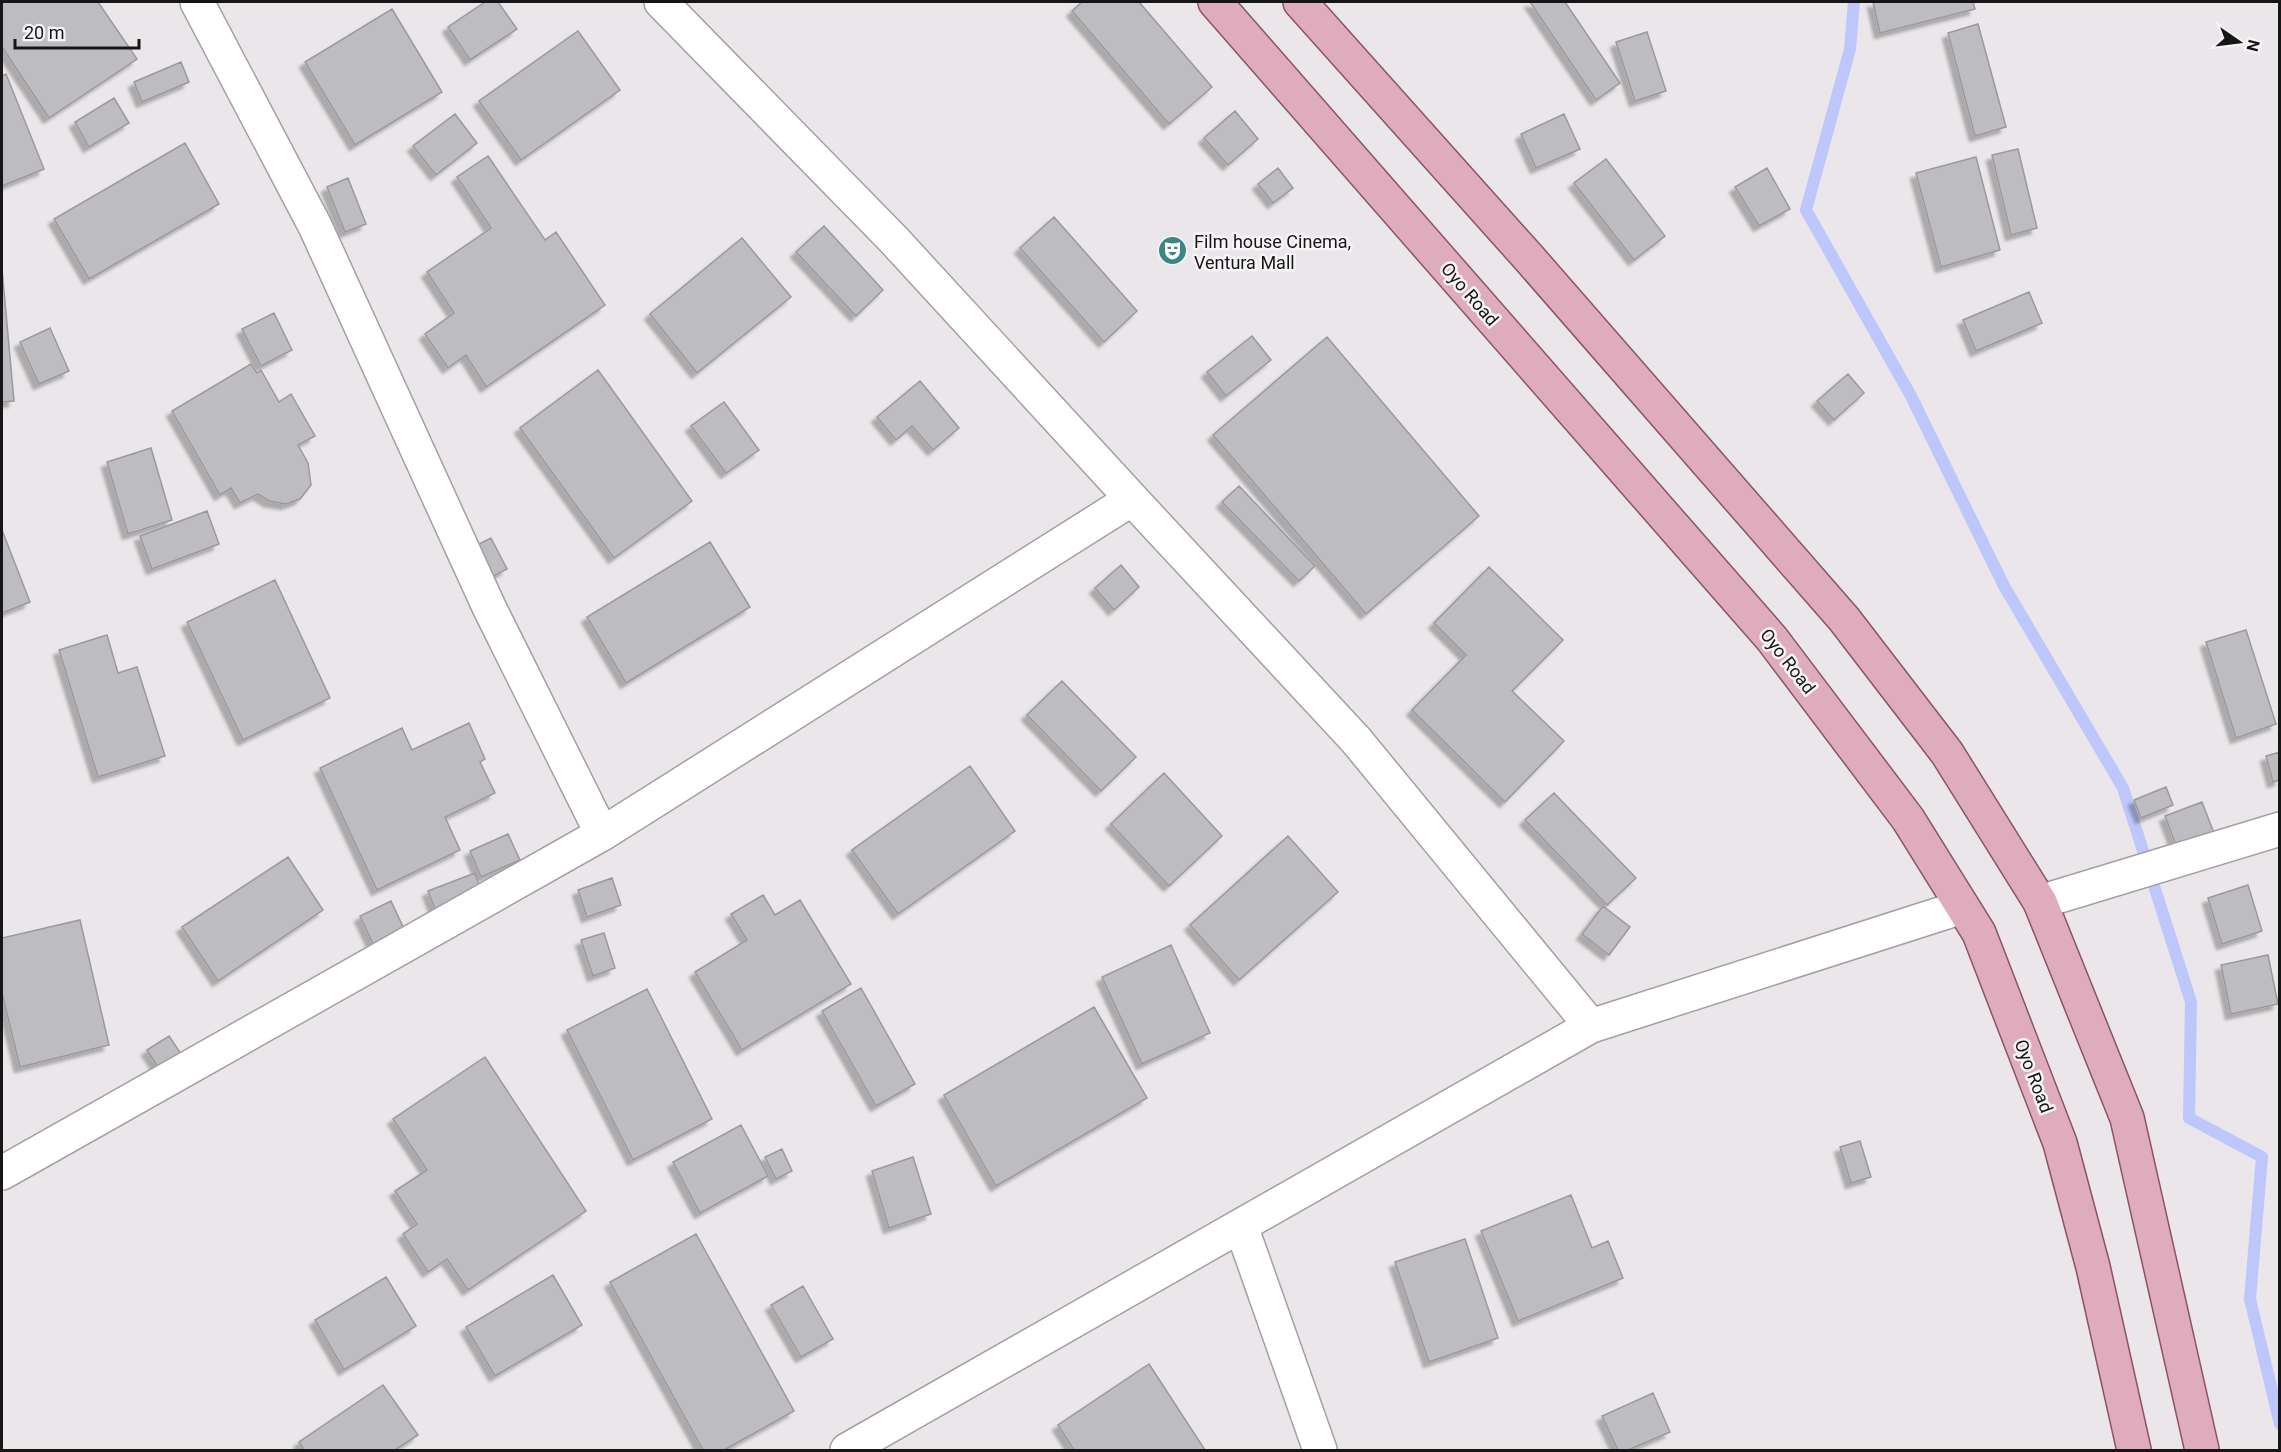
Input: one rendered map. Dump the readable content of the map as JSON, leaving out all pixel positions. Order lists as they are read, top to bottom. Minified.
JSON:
{"streets":{"main road":["Oyo Road"]},"places":{"theatre":["Film house Cinema, Ventura Mall"]},"scale_bar":"20 m","north":"right"}
